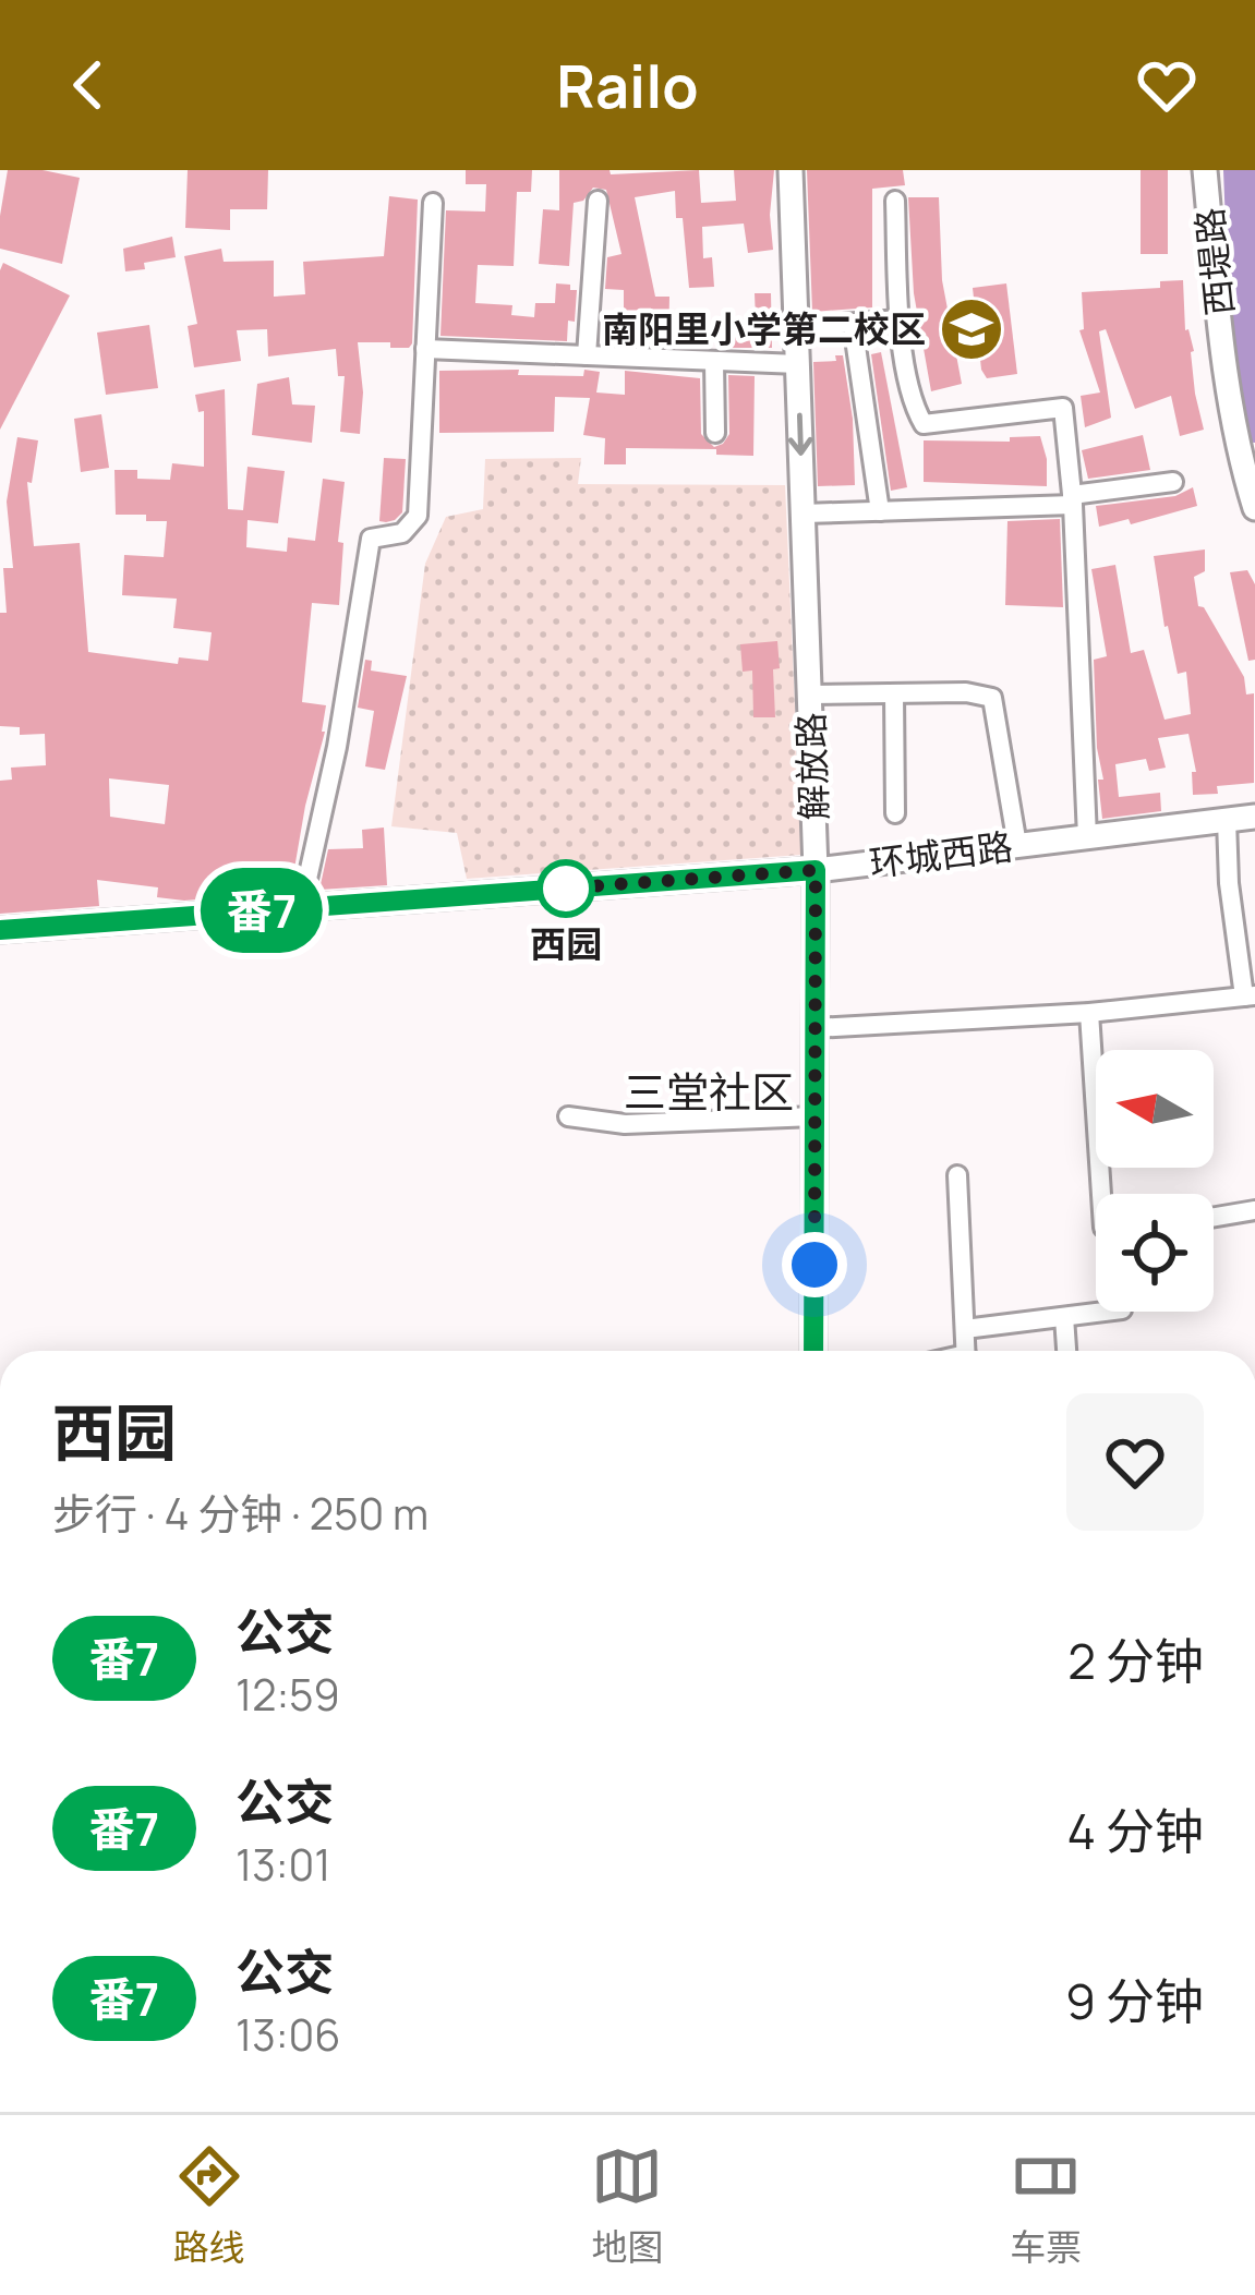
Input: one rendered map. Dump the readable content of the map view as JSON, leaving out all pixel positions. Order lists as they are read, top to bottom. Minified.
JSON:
{"streets":{"street":["西堤路","解放路","环城西路"]},"crossings":[["解放路","环城西路"]],"districts":["三堂社区"],"places":{"school or university":["南阳里小学第二校区"],"other":["西园"]},"lines":["bus line 番7"],"north":"left","page":{"header":"Railo","on_map":"番7","heading":["西园","步行 · 4 分钟 · 250 m"],"list":[{"mark":"番7","name":"公交","note":"12:59","value":"2 分钟"},{"mark":"番7","name":"公交","note":"13:01","value":"4 分钟"},{"mark":"番7","name":"公交","note":"13:06","value":"9 分钟"}],"tabs":["路线","地图","车票"]}}
